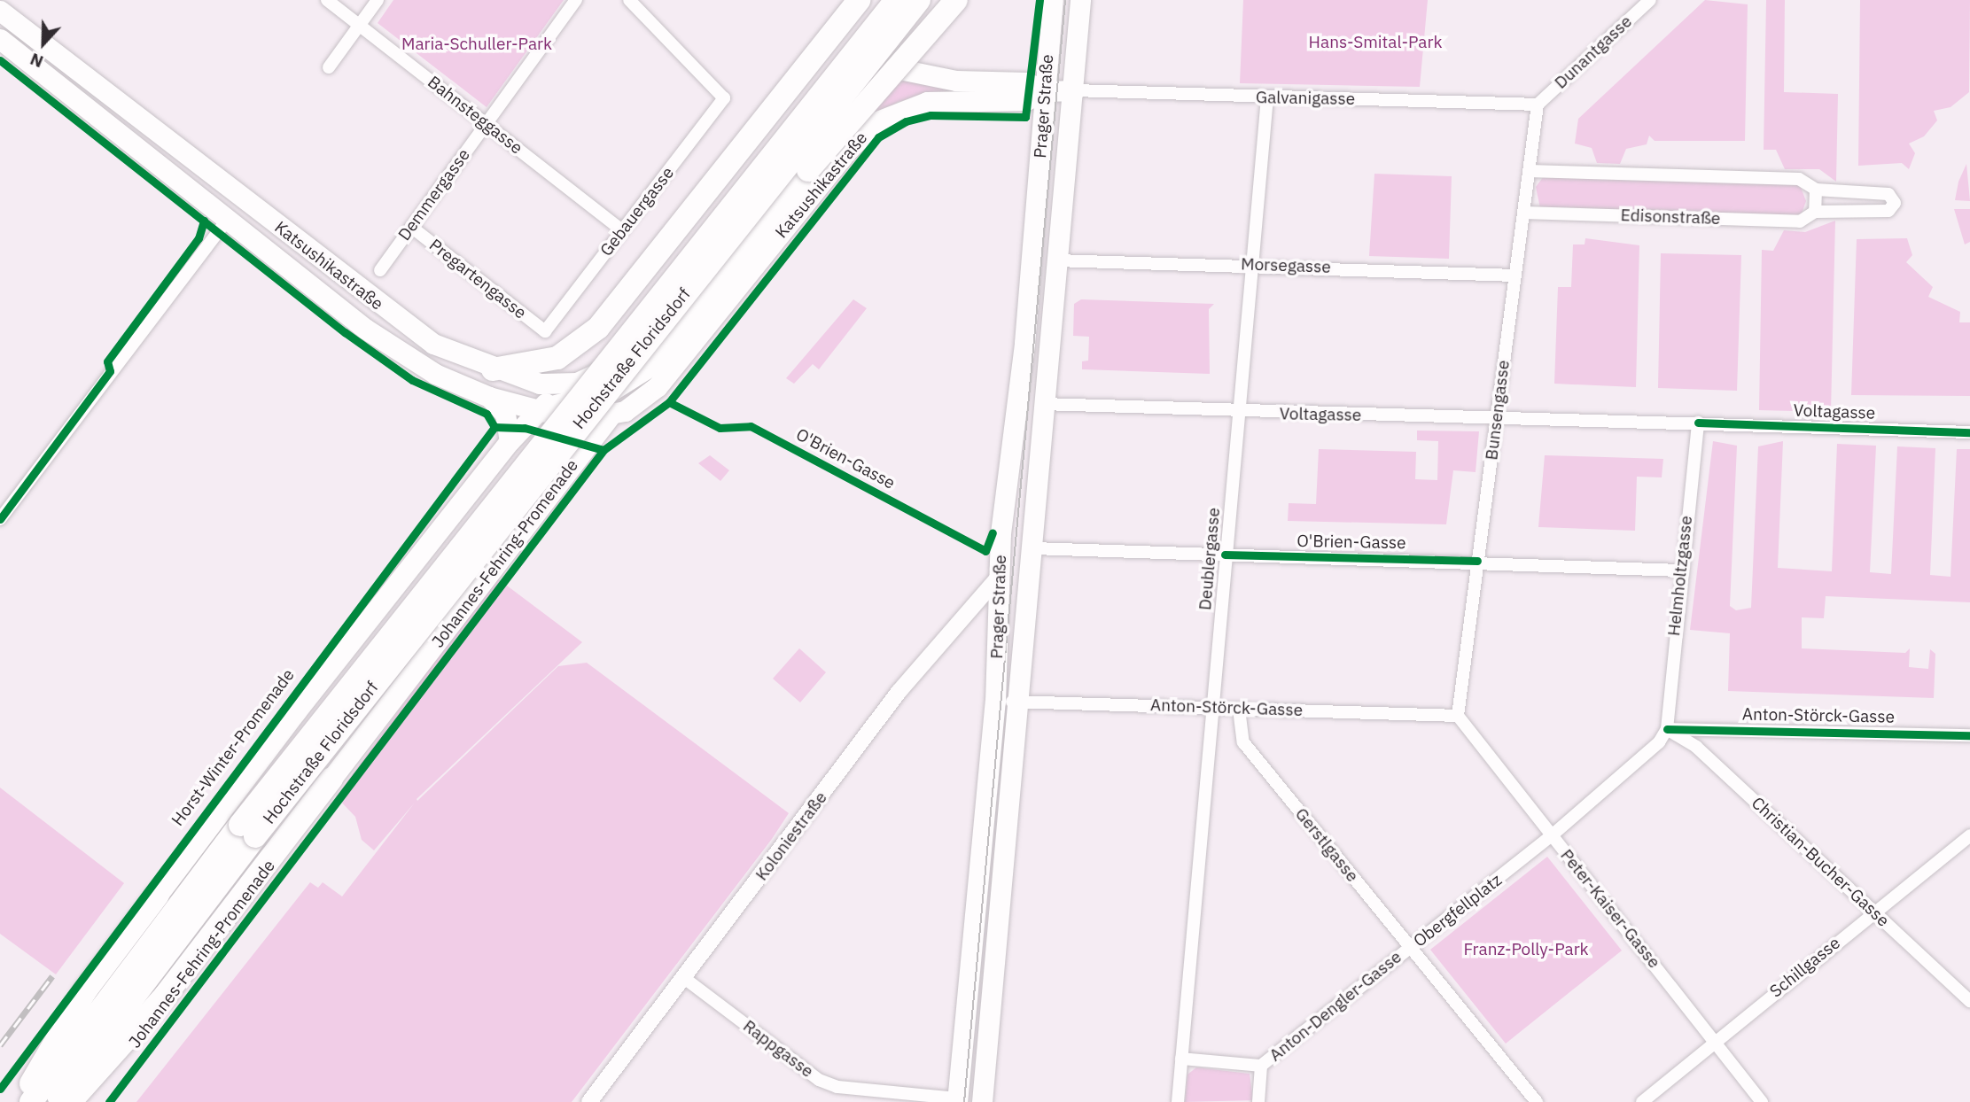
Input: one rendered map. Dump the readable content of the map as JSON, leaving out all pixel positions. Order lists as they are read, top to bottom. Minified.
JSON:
{"streets":{"highway":["Hochstraße Floridsdorf"],"main road":["Prager Straße","Katsushikastraße"],"street":["Dunantgasse","Galvanigasse","Bahnsteggasse","Demmergasse","Gebauergasse","Edisonstraße","Morsegasse","Pregartengasse","Bunsengasse","Voltagasse","O'Brien-Gasse","Deublergasse","Helmholtzgasse","Anton-Störck-Gasse","Horst-Winter-Promenade","Koloniestraße","Gerstlgasse","Christian-Bucher-Gasse","Peter-Kaiser-Gasse","Obergfellplatz","Schillgasse","Anton-Dengler-Gasse","Rappgasse"],"cycle path":["Johannes-Fehring-Promenade"]},"crossings":[["Dunantgasse","Galvanigasse"],["Dunantgasse","Bunsengasse"],["Galvanigasse","Prager Straße"],["Galvanigasse","Bunsengasse"],["Galvanigasse","Deublergasse"],["Prager Straße","Katsushikastraße"],["Prager Straße","Morsegasse"],["Prager Straße","Voltagasse"],["Prager Straße","O'Brien-Gasse"],["Prager Straße","Anton-Störck-Gasse"],["Prager Straße","Koloniestraße"],["Prager Straße","Rappgasse"],["Bahnsteggasse","Demmergasse"],["Bahnsteggasse","Gebauergasse"],["Demmergasse","Pregartengasse"],["Gebauergasse","Pregartengasse"],["Edisonstraße","Bunsengasse"],["Morsegasse","Bunsengasse"],["Morsegasse","Deublergasse"],["Bunsengasse","Voltagasse"],["Bunsengasse","O'Brien-Gasse"],["Bunsengasse","Anton-Störck-Gasse"],["Bunsengasse","Peter-Kaiser-Gasse"],["Voltagasse","Deublergasse"],["Voltagasse","Helmholtzgasse"],["O'Brien-Gasse","Deublergasse"],["O'Brien-Gasse","Helmholtzgasse"],["Deublergasse","Anton-Störck-Gasse"],["Helmholtzgasse","Anton-Störck-Gasse"],["Helmholtzgasse","Christian-Bucher-Gasse"],["Anton-Störck-Gasse","Gerstlgasse"],["Anton-Störck-Gasse","Christian-Bucher-Gasse"],["Anton-Störck-Gasse","Peter-Kaiser-Gasse"],["Koloniestraße","Rappgasse"],["Gerstlgasse","Obergfellplatz"],["Gerstlgasse","Anton-Dengler-Gasse"],["Christian-Bucher-Gasse","Schillgasse"],["Peter-Kaiser-Gasse","Obergfellplatz"],["Peter-Kaiser-Gasse","Schillgasse"],["Obergfellplatz","Anton-Dengler-Gasse"]],"parks":["Hans-Smital-Park","Maria-Schuller-Park","Franz-Polly-Park"],"north":"bottom"}
